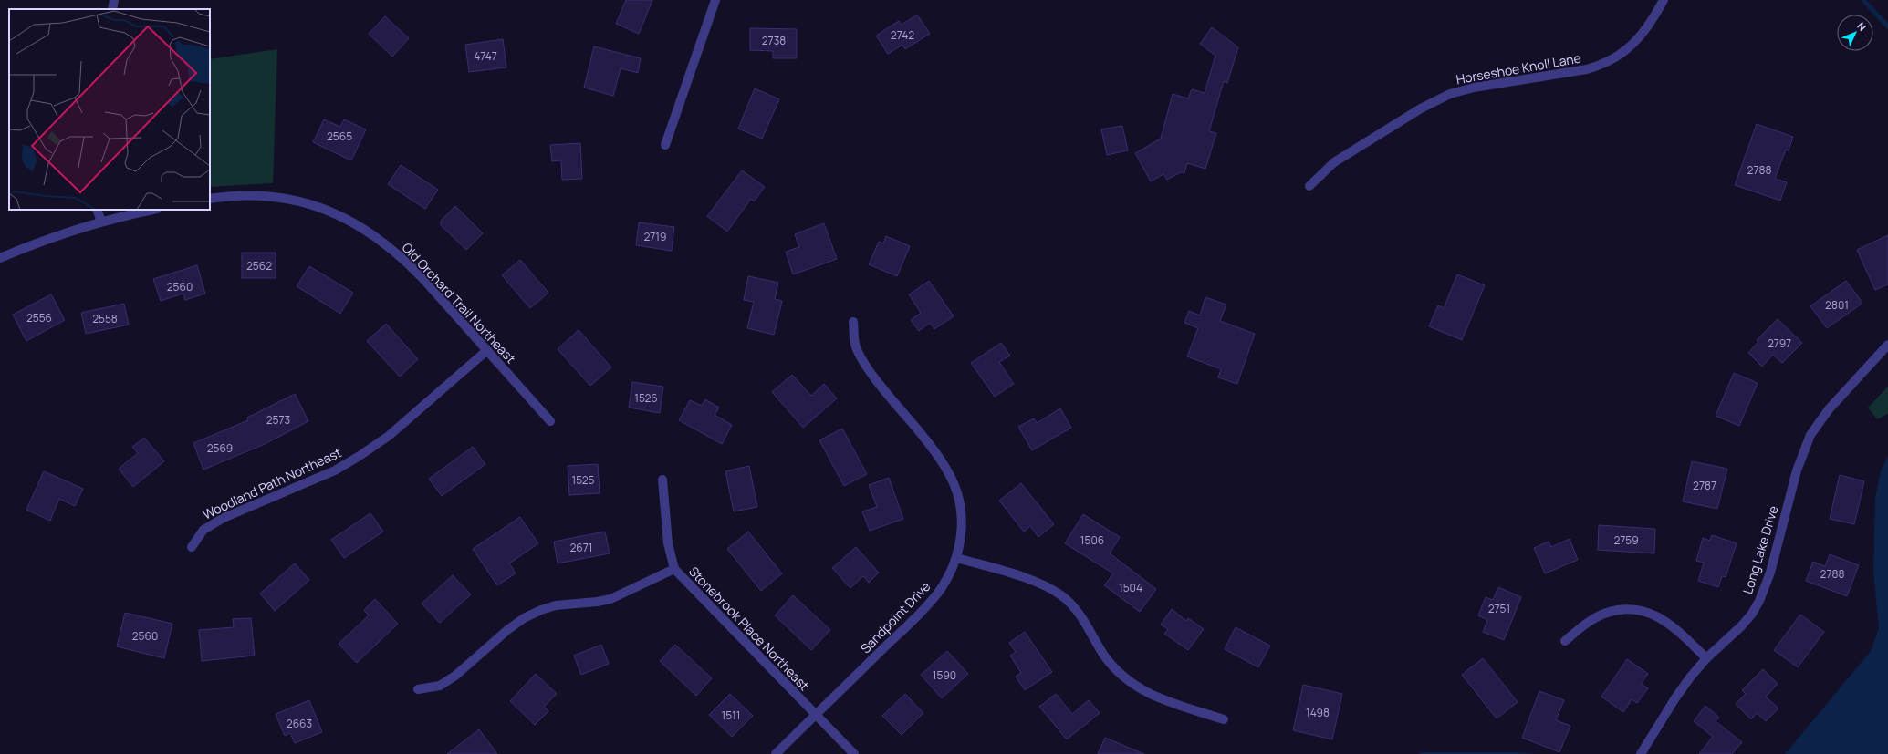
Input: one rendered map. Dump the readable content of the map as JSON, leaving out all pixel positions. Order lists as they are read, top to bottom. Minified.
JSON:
{"streets":{"street":["Horseshoe Knoll Lane","Old Orchard Trail Northeast","Woodland Path Northeast","Long Lake Drive","Sandpoint Drive","Stonebrook Place Northeast"]},"crossings":[["Old Orchard Trail Northeast","Woodland Path Northeast"],["Sandpoint Drive","Stonebrook Place Northeast"]],"house_numbers":["2742","2738","4747","2565","2788","2719","2562","2560","2801","2556","2558","2797","1526","2573","2569","1525","2787","1506","2759","2671","2788","1504","2751","2560","1590","1498","1511","2663"],"north":"top right"}
